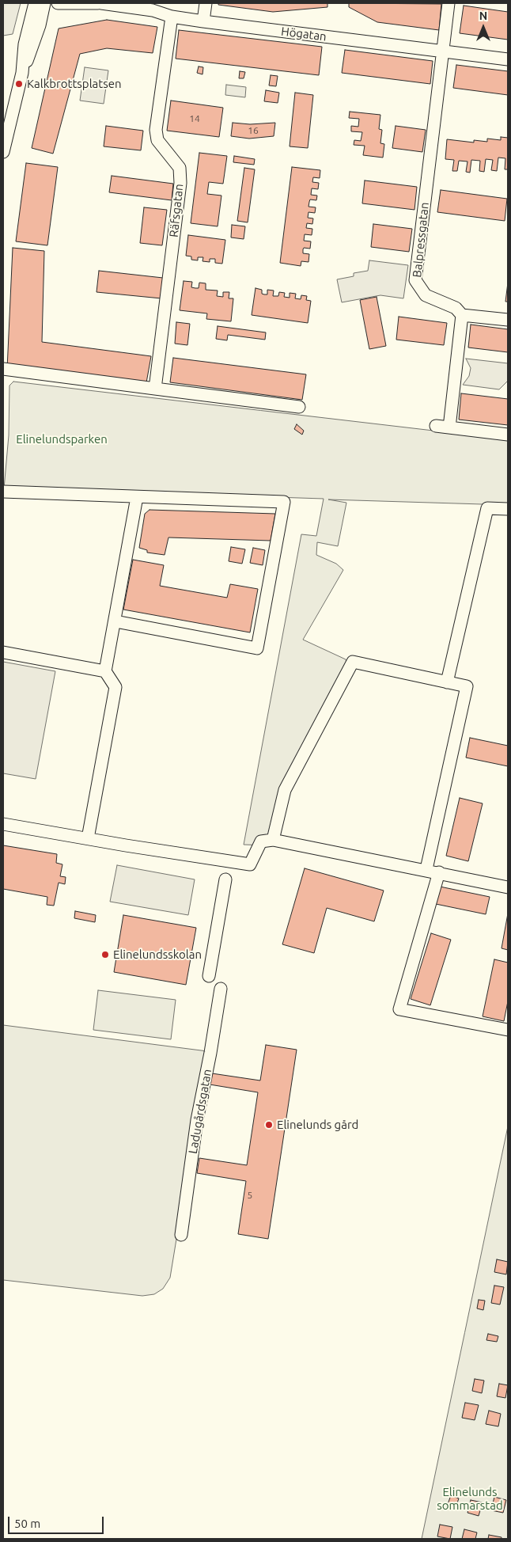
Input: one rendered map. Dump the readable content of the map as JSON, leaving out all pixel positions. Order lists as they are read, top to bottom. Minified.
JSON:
{"streets":{"street":["Högatan","Räfsgatan","Balpressgatan","Ladugårdsgatan"]},"crossings":[["Högatan","Räfsgatan"],["Högatan","Balpressgatan"]],"parks":["Elinelundsparken","Elinelunds sommarstad"],"places":["Kalkbrottsplatsen","Elinelundsskolan","Elinelunds gård"],"house_numbers":["14","16","5"],"scale_bar":"50 m","north":"top"}
